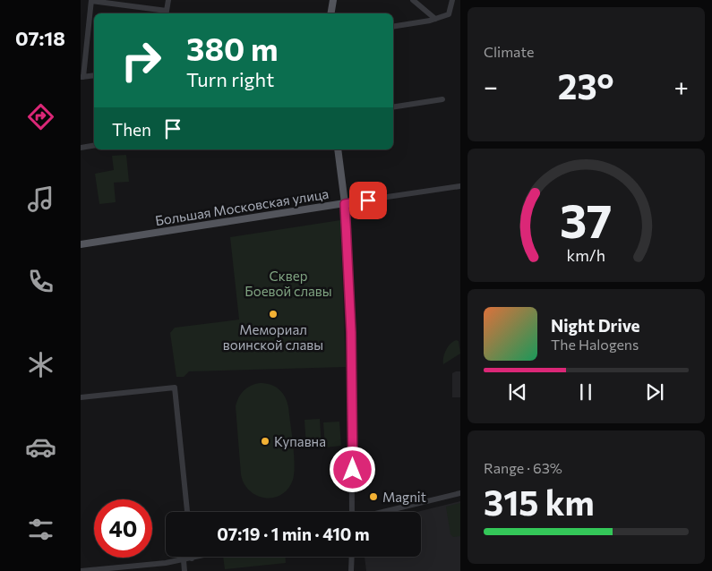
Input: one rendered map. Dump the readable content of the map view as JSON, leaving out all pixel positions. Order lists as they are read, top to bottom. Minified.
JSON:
{"streets":{"main road":["Большая Московская улица"]},"parks":["Сквер Боевой славы"],"places":["Мемориал воинской славы","Купавна","Magnit"],"page":{"tabs":"07:18","tile":["Climate",["Range · 63%","315 km"]],"turn":["380 m","Turn right"],"heat":["−","23°","+"],"then":"Then","song":["Night Drive","The Halogens"],"limit":"40","trip":"07:19 · 1 min · 410 m","gauge":["37","km/h"]}}
